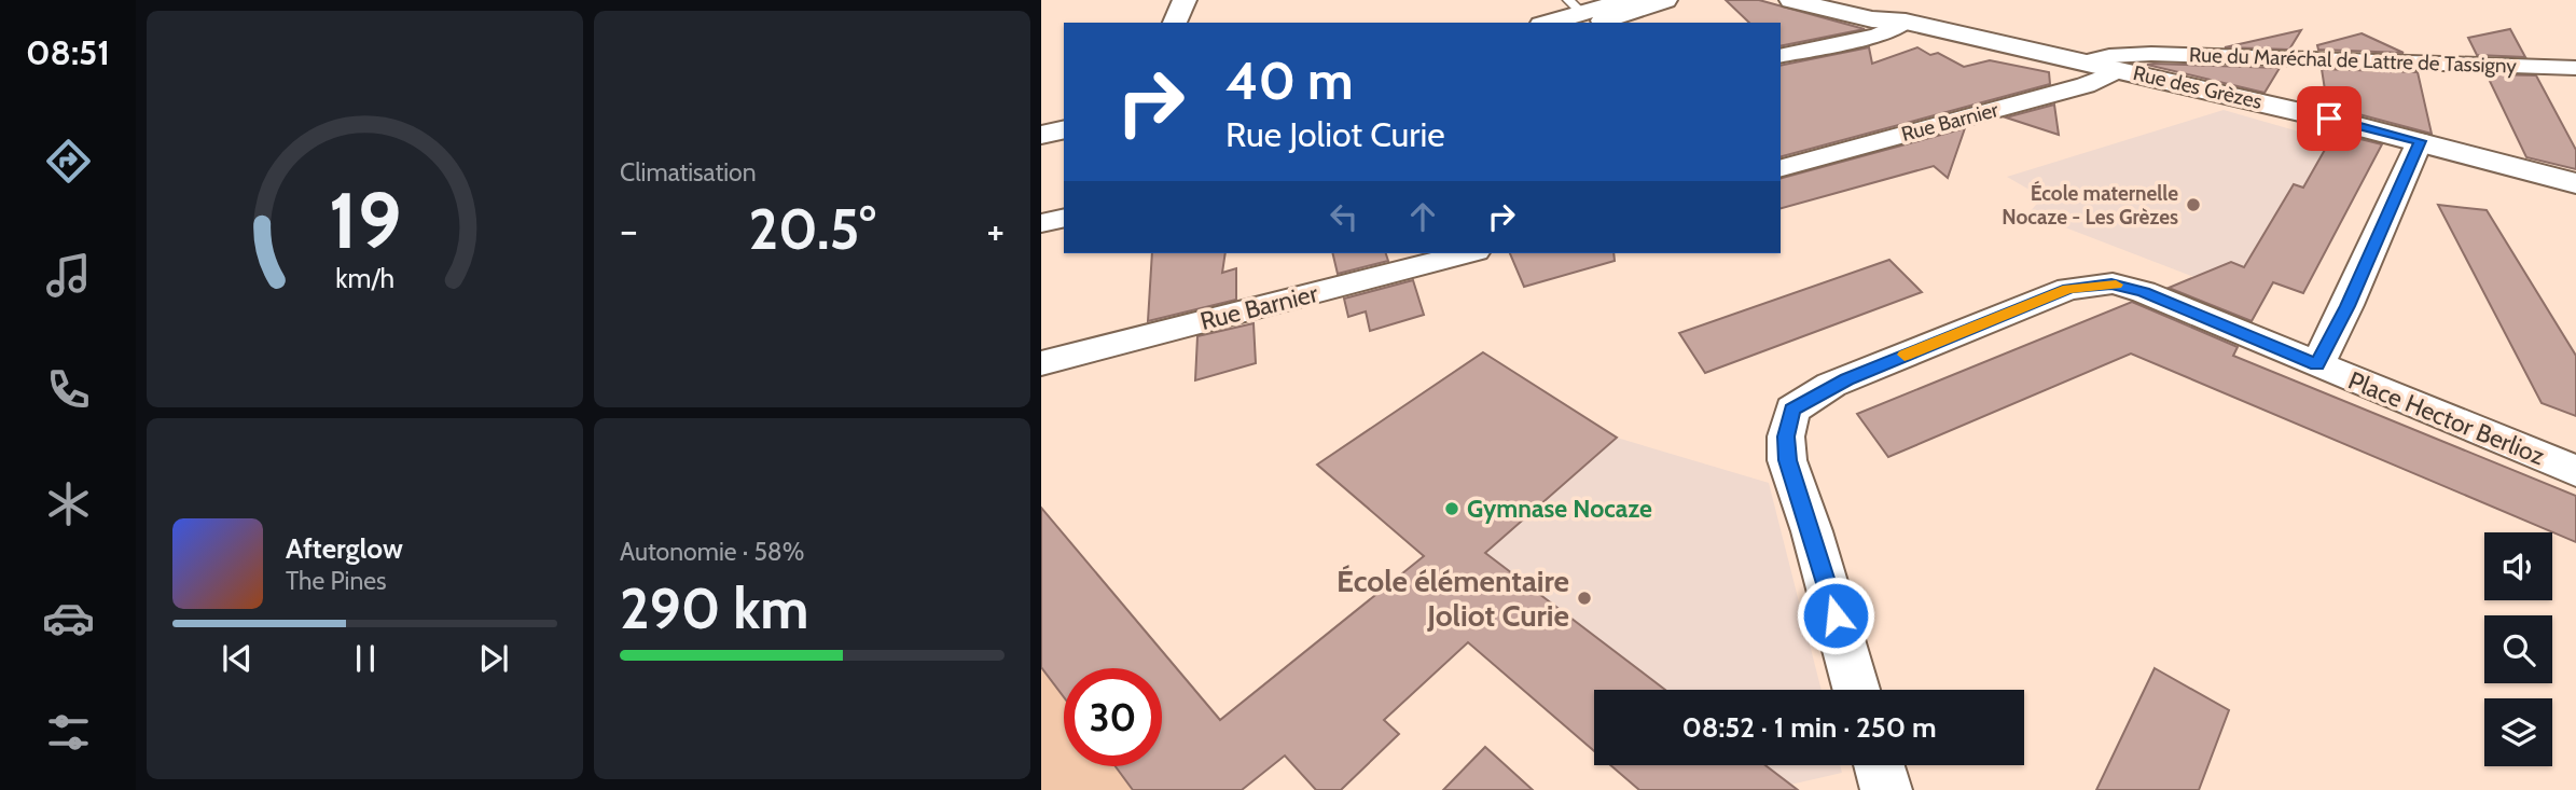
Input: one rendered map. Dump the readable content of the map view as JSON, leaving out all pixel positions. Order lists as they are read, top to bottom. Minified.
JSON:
{"streets":{"street":["Rue du Maréchal de Lattre de Tassigny","Rue des Grèzes","Rue Barnier","Place Hector Berlioz"]},"crossings":[["Rue du Maréchal de Lattre de Tassigny","Rue des Grèzes"],["Rue des Grèzes","Rue Barnier"]],"places":["École maternelle Nocaze - Les Grèzes","Gymnase Nocaze","École élémentaire Joliot Curie"],"page":{"tabs":"08:51","tile":["Climatisation",["Autonomie · 58%","290 km"]],"turn":["40 m","Rue Joliot Curie"],"heat":["−","20.5°","+"],"song":["Afterglow","The Pines"],"limit":"30","trip":"08:52 · 1 min · 250 m","gauge":["19","km/h"]}}
